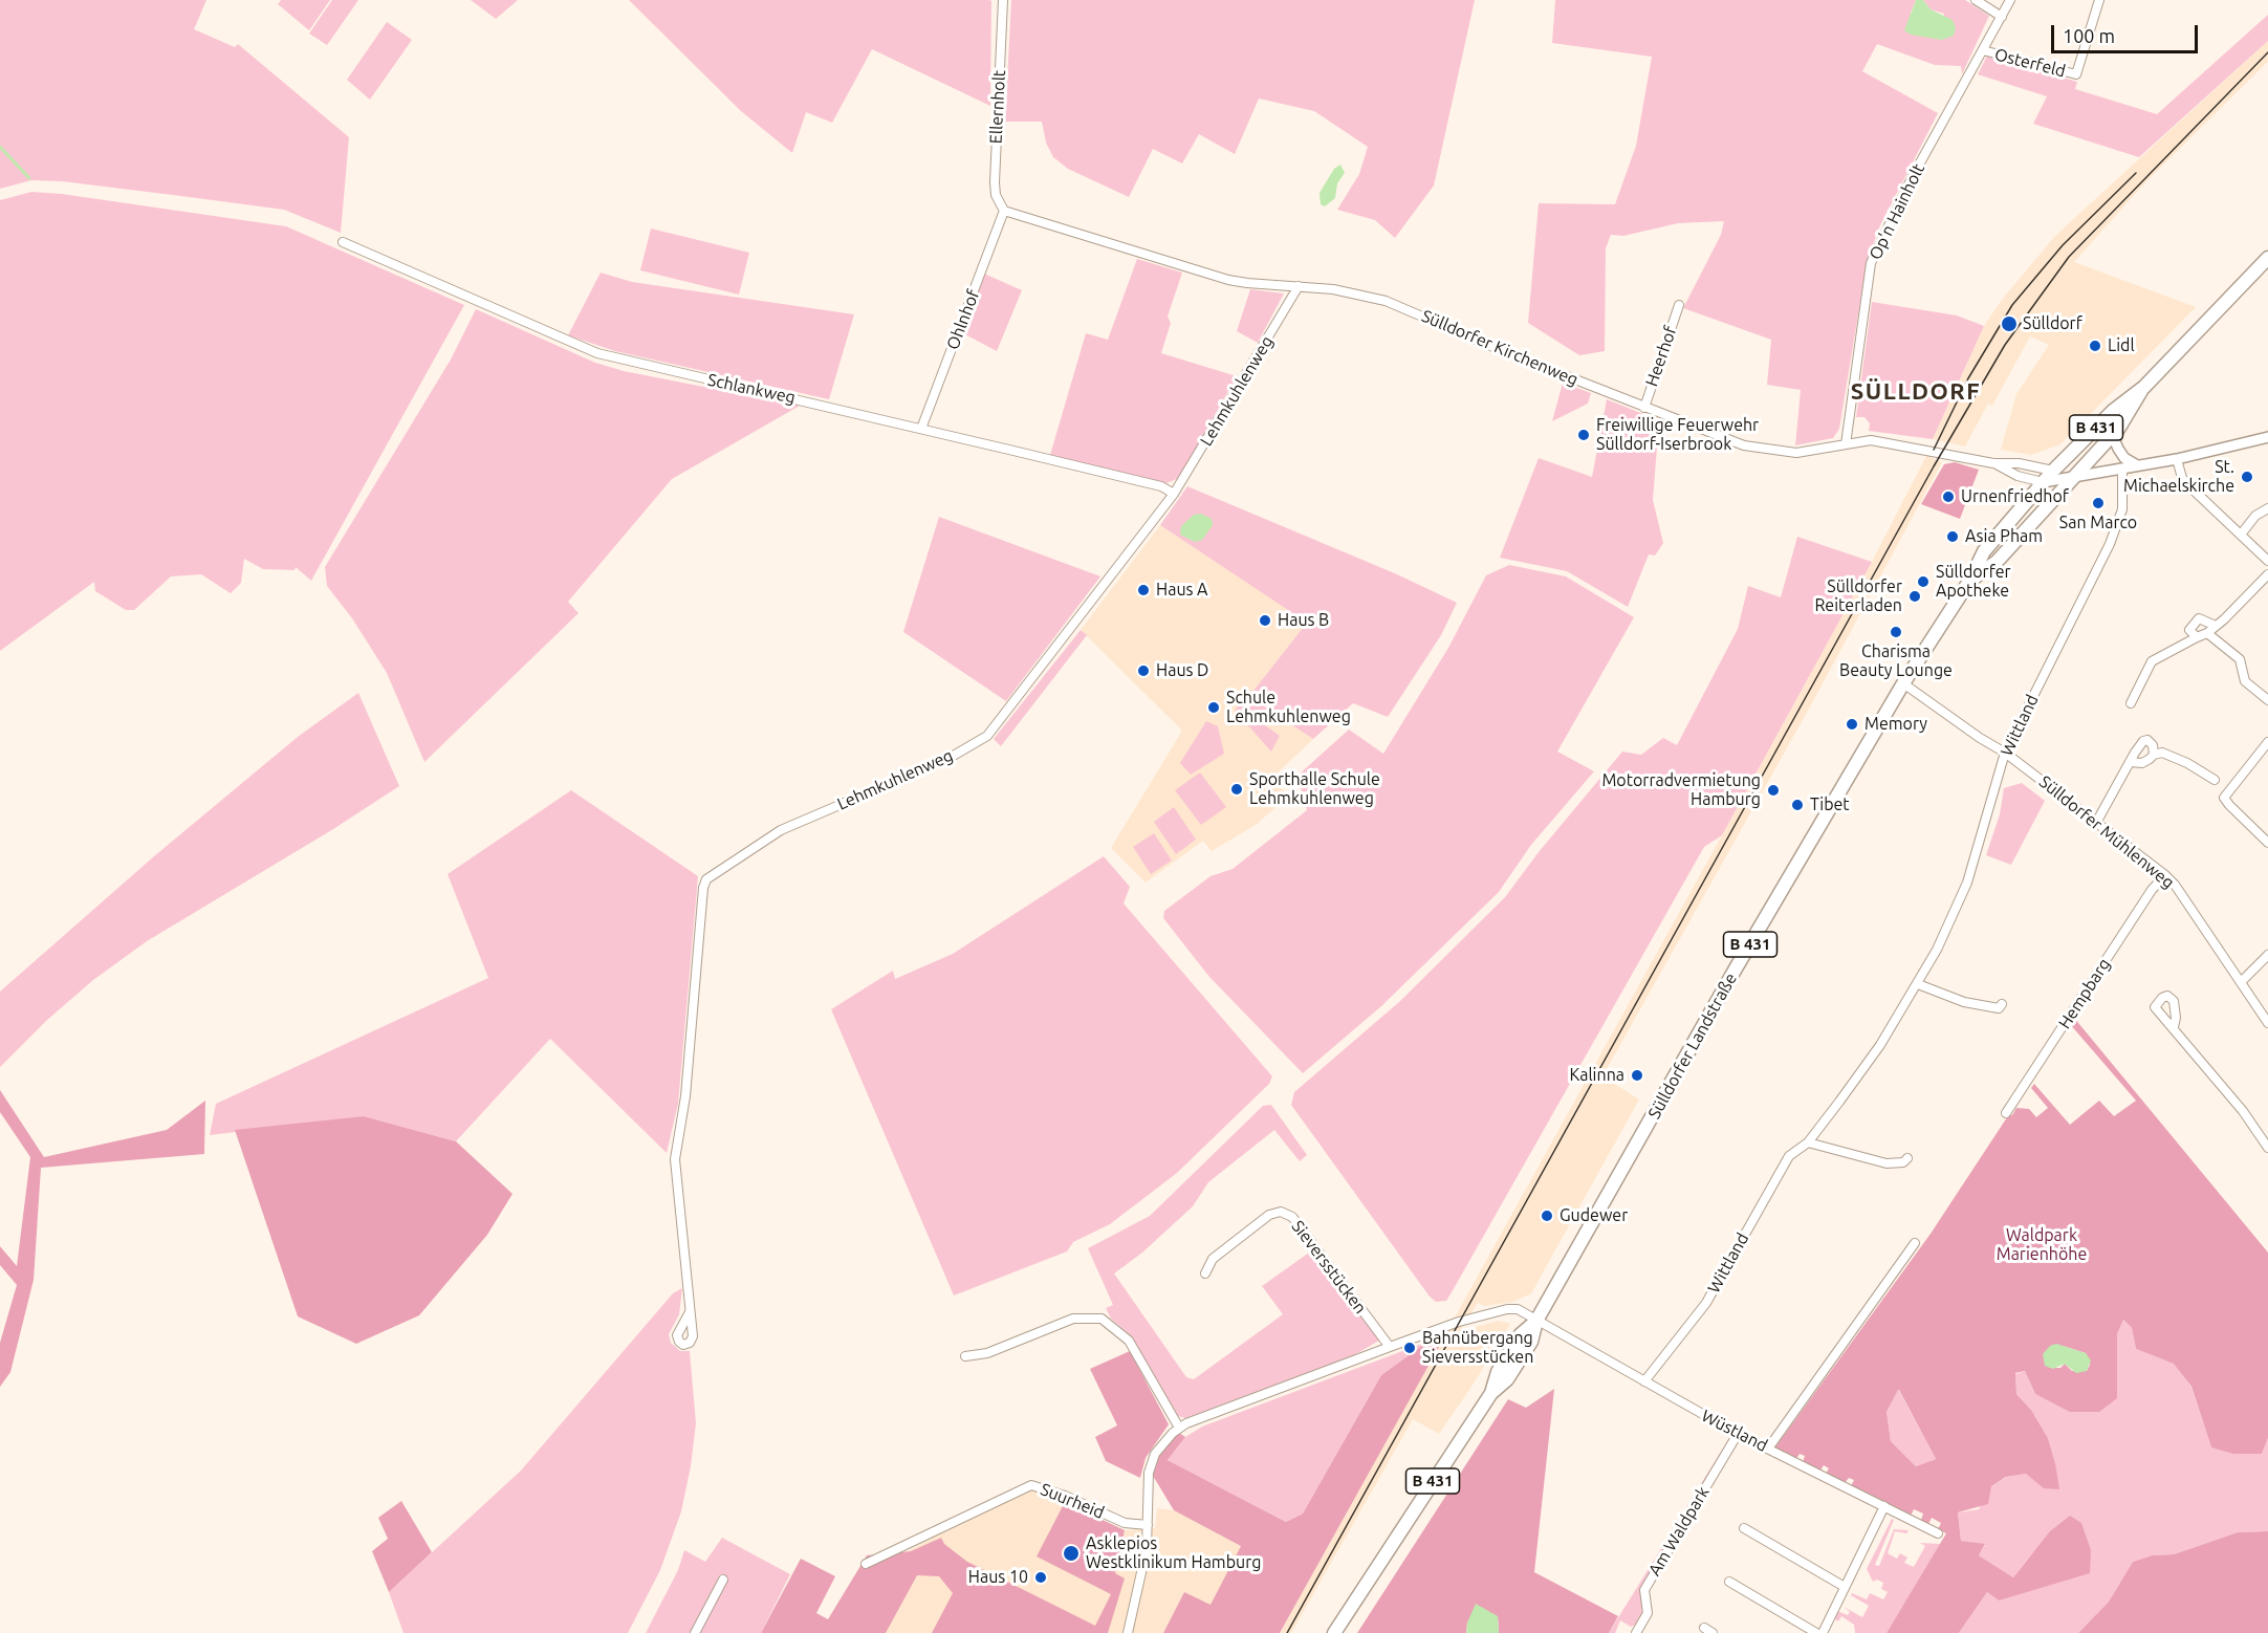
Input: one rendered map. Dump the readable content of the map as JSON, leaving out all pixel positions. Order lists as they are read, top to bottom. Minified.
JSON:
{"streets":{"main road":["B 431","Sülldorfer Landstraße"],"street":["Osterfeld","Ellernholt","Op'n Hainholt","Ohlnhof","Sülldorfer Kirchenweg","Heerhof","Schlankweg","Lehmkuhlenweg","Wittland","Sülldorfer Mühlenweg","Hempbarg","Sieversstücken","Wüstland","Suurheid","Am Waldpark"]},"crossings":[["Osterfeld","Op'n Hainholt"],["Ellernholt","Ohlnhof"],["Ellernholt","Sülldorfer Kirchenweg"],["Op'n Hainholt","Sülldorfer Kirchenweg"],["Ohlnhof","Sülldorfer Kirchenweg"],["Ohlnhof","Schlankweg"],["Sülldorfer Kirchenweg","Heerhof"],["Sülldorfer Kirchenweg","Lehmkuhlenweg"],["Sülldorfer Kirchenweg","Wittland"],["Sülldorfer Kirchenweg","Sülldorfer Landstraße"],["Schlankweg","Lehmkuhlenweg"],["Wittland","Sülldorfer Mühlenweg"],["Wittland","Wüstland"],["Sülldorfer Mühlenweg","Hempbarg"],["Sülldorfer Mühlenweg","Sülldorfer Landstraße"],["Sülldorfer Landstraße","Wüstland"],["Wüstland","Am Waldpark"]],"districts":["SÜLLDORF"],"parks":["Waldpark Marienhöhe"],"places":["Sülldorf","Lidl","Freiwillige Feuerwehr Sülldorf-Iserbrook","St. Michaelskirche","Urnenfriedhof","San Marco","Asia Pham","Sülldorfer Apotheke","Haus A","Sülldorfer Reiterladen","Haus B","Charisma Beauty Lounge","Haus D","Schule Lehmkuhlenweg","Memory","Sporthalle Schule Lehmkuhlenweg","Motorradvermietung Hamburg","Tibet","Kalinna","Gudewer","Bahnübergang Sieversstücken","Asklepios Westklinikum Hamburg","Haus 10"],"scale_bar":"100 m"}
